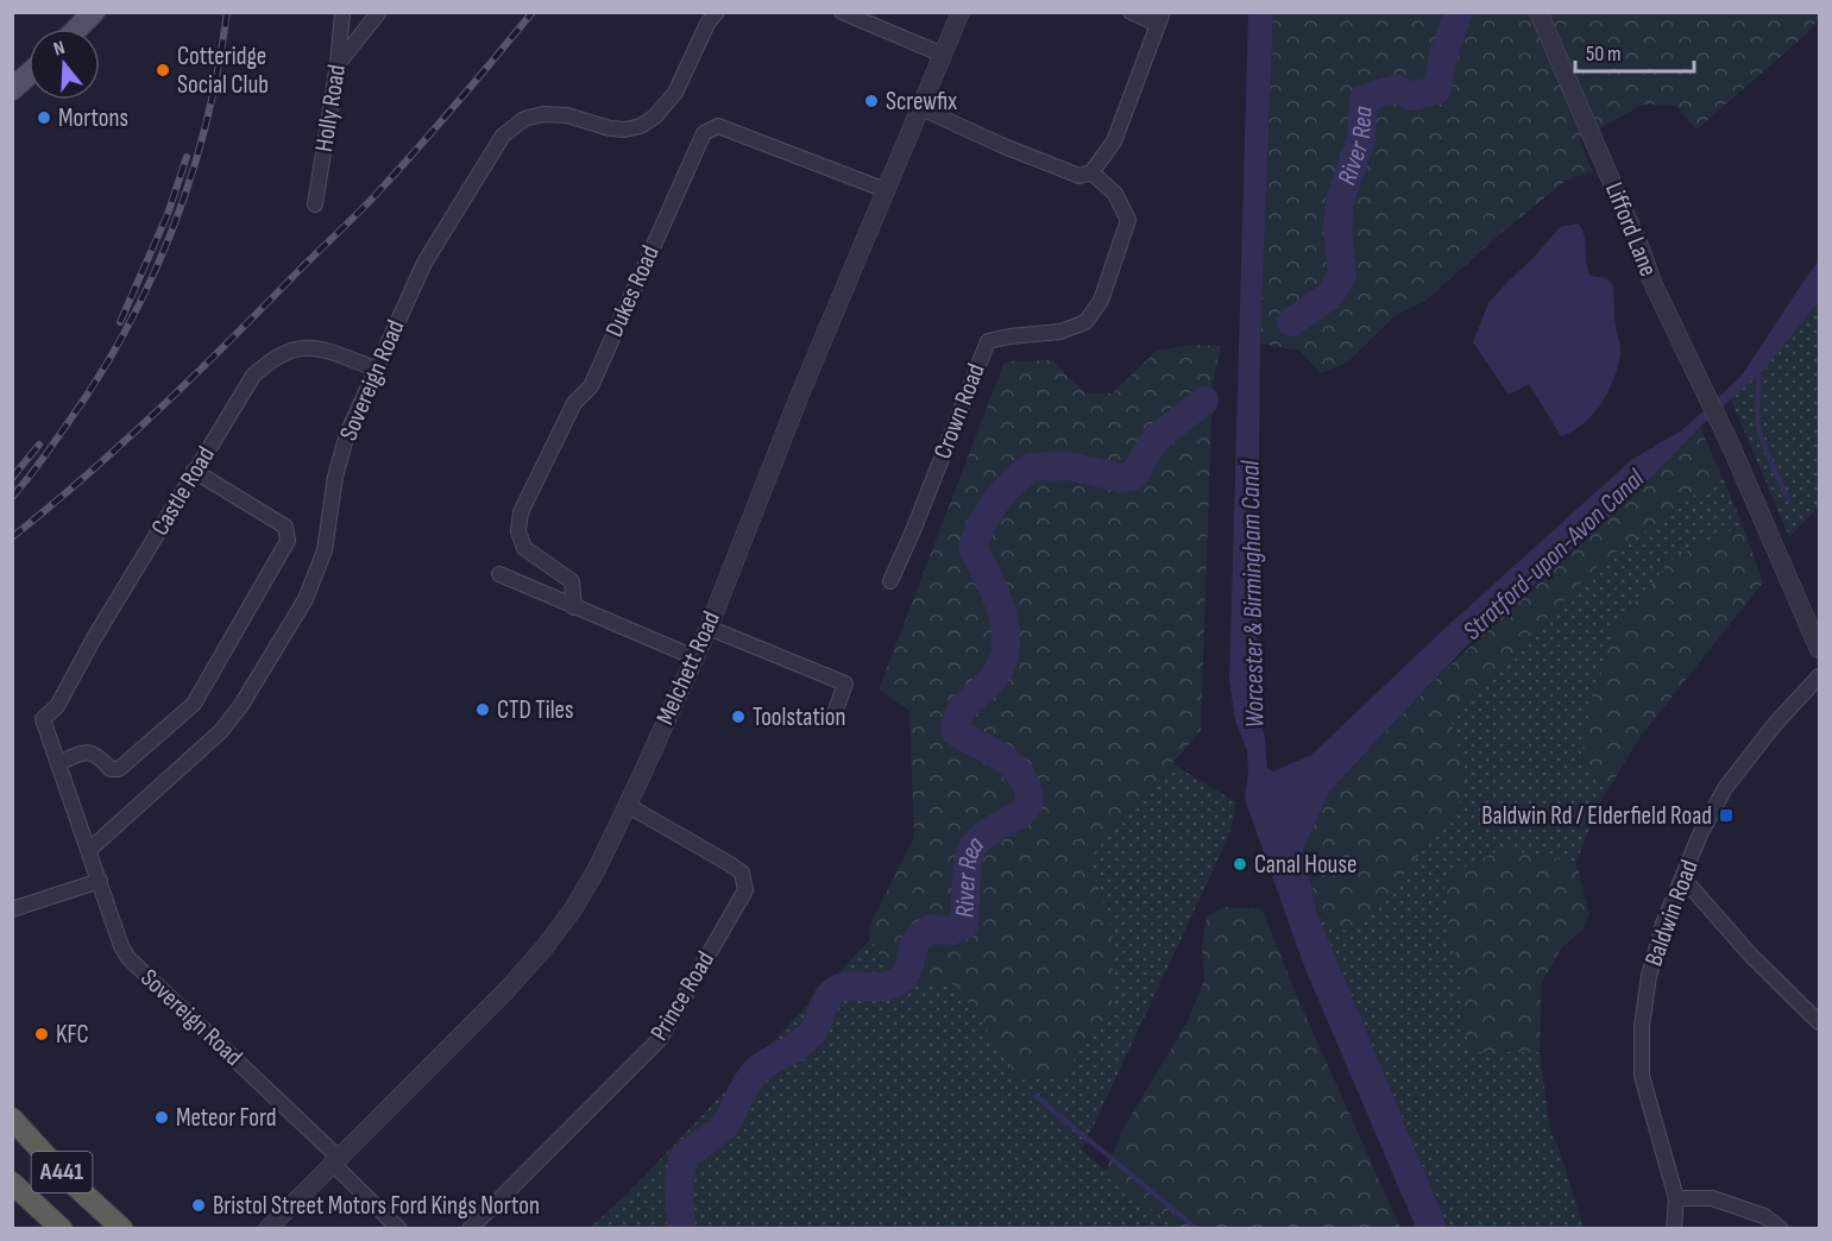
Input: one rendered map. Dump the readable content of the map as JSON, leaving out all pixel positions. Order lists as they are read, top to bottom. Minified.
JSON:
{"streets":{"highway":["A441"],"street":["Holly Road","Lifford Lane","Dukes Road","Sovereign Road","Crown Road","Castle Road","Melchett Road","Baldwin Road","Prince Road"]},"crossings":[["Dukes Road","Melchett Road"],["Sovereign Road","Castle Road"],["Sovereign Road","Melchett Road"],["Melchett Road","Prince Road"]],"water":["River Rea","Stratford-upon-Avon Canal","Worcester & Birmingham Canal"],"places":{"other":["Cotteridge Social Club","Screwfix","Mortons","CTD Tiles","Toolstation","Canal House","KFC","Meteor Ford","Bristol Street Motors Ford Kings Norton"],"transit":["Baldwin Rd / Elderfield Road"]},"scale_bar":"50 m","north":"top"}
